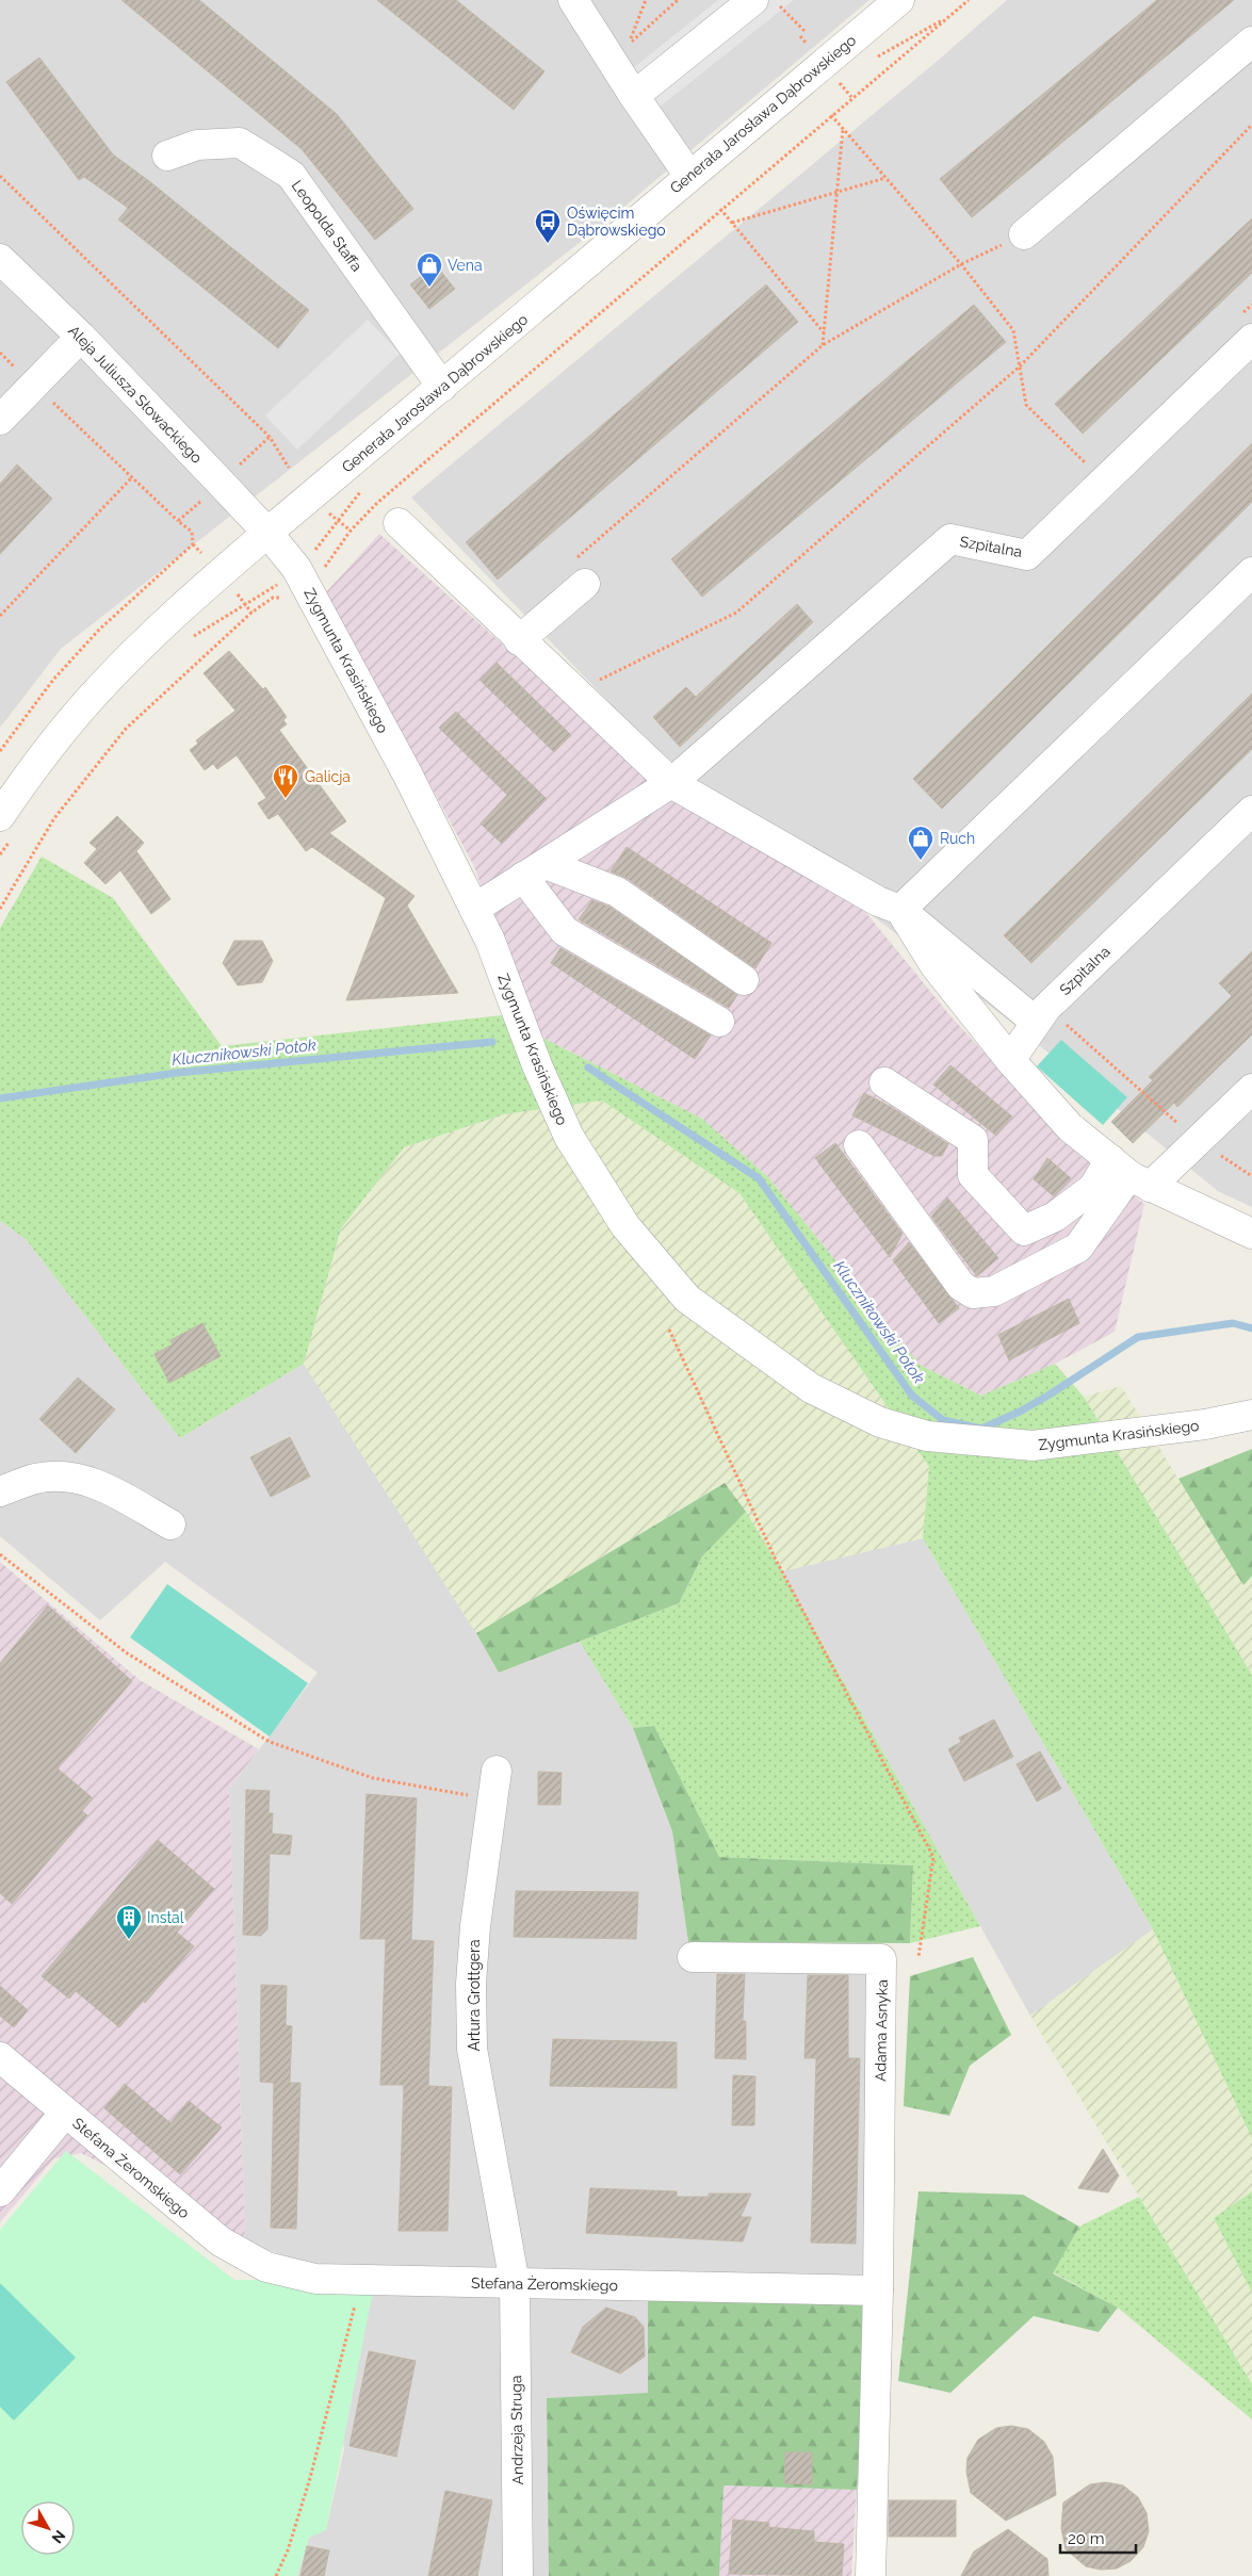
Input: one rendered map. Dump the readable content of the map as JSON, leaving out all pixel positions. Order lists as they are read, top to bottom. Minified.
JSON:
{"streets":{"street":["Generała Jarosława Dąbrowskiego","Leopolda Staffa","Aleja Juliusza Słowackiego","Szpitalna","Zygmunta Krasińskiego","Artura Grottgera","Adama Asnyka","Stefana Żeromskiego","Andrzeja Struga"]},"crossings":[["Generała Jarosława Dąbrowskiego","Leopolda Staffa"],["Generała Jarosława Dąbrowskiego","Aleja Juliusza Słowackiego"],["Generała Jarosława Dąbrowskiego","Zygmunta Krasińskiego"],["Aleja Juliusza Słowackiego","Zygmunta Krasińskiego"],["Artura Grottgera","Stefana Żeromskiego"],["Artura Grottgera","Andrzeja Struga"],["Adama Asnyka","Stefana Żeromskiego"],["Stefana Żeromskiego","Andrzeja Struga"]],"water":["Klucznikowski Potok"],"places":{"bus stop":["Oświęcim Dąbrowskiego"],"shop":["Vena","Ruch"],"restaurant":["Galicja"],"building":["Instal"]},"scale_bar":"20 m","north":"bottom right"}
